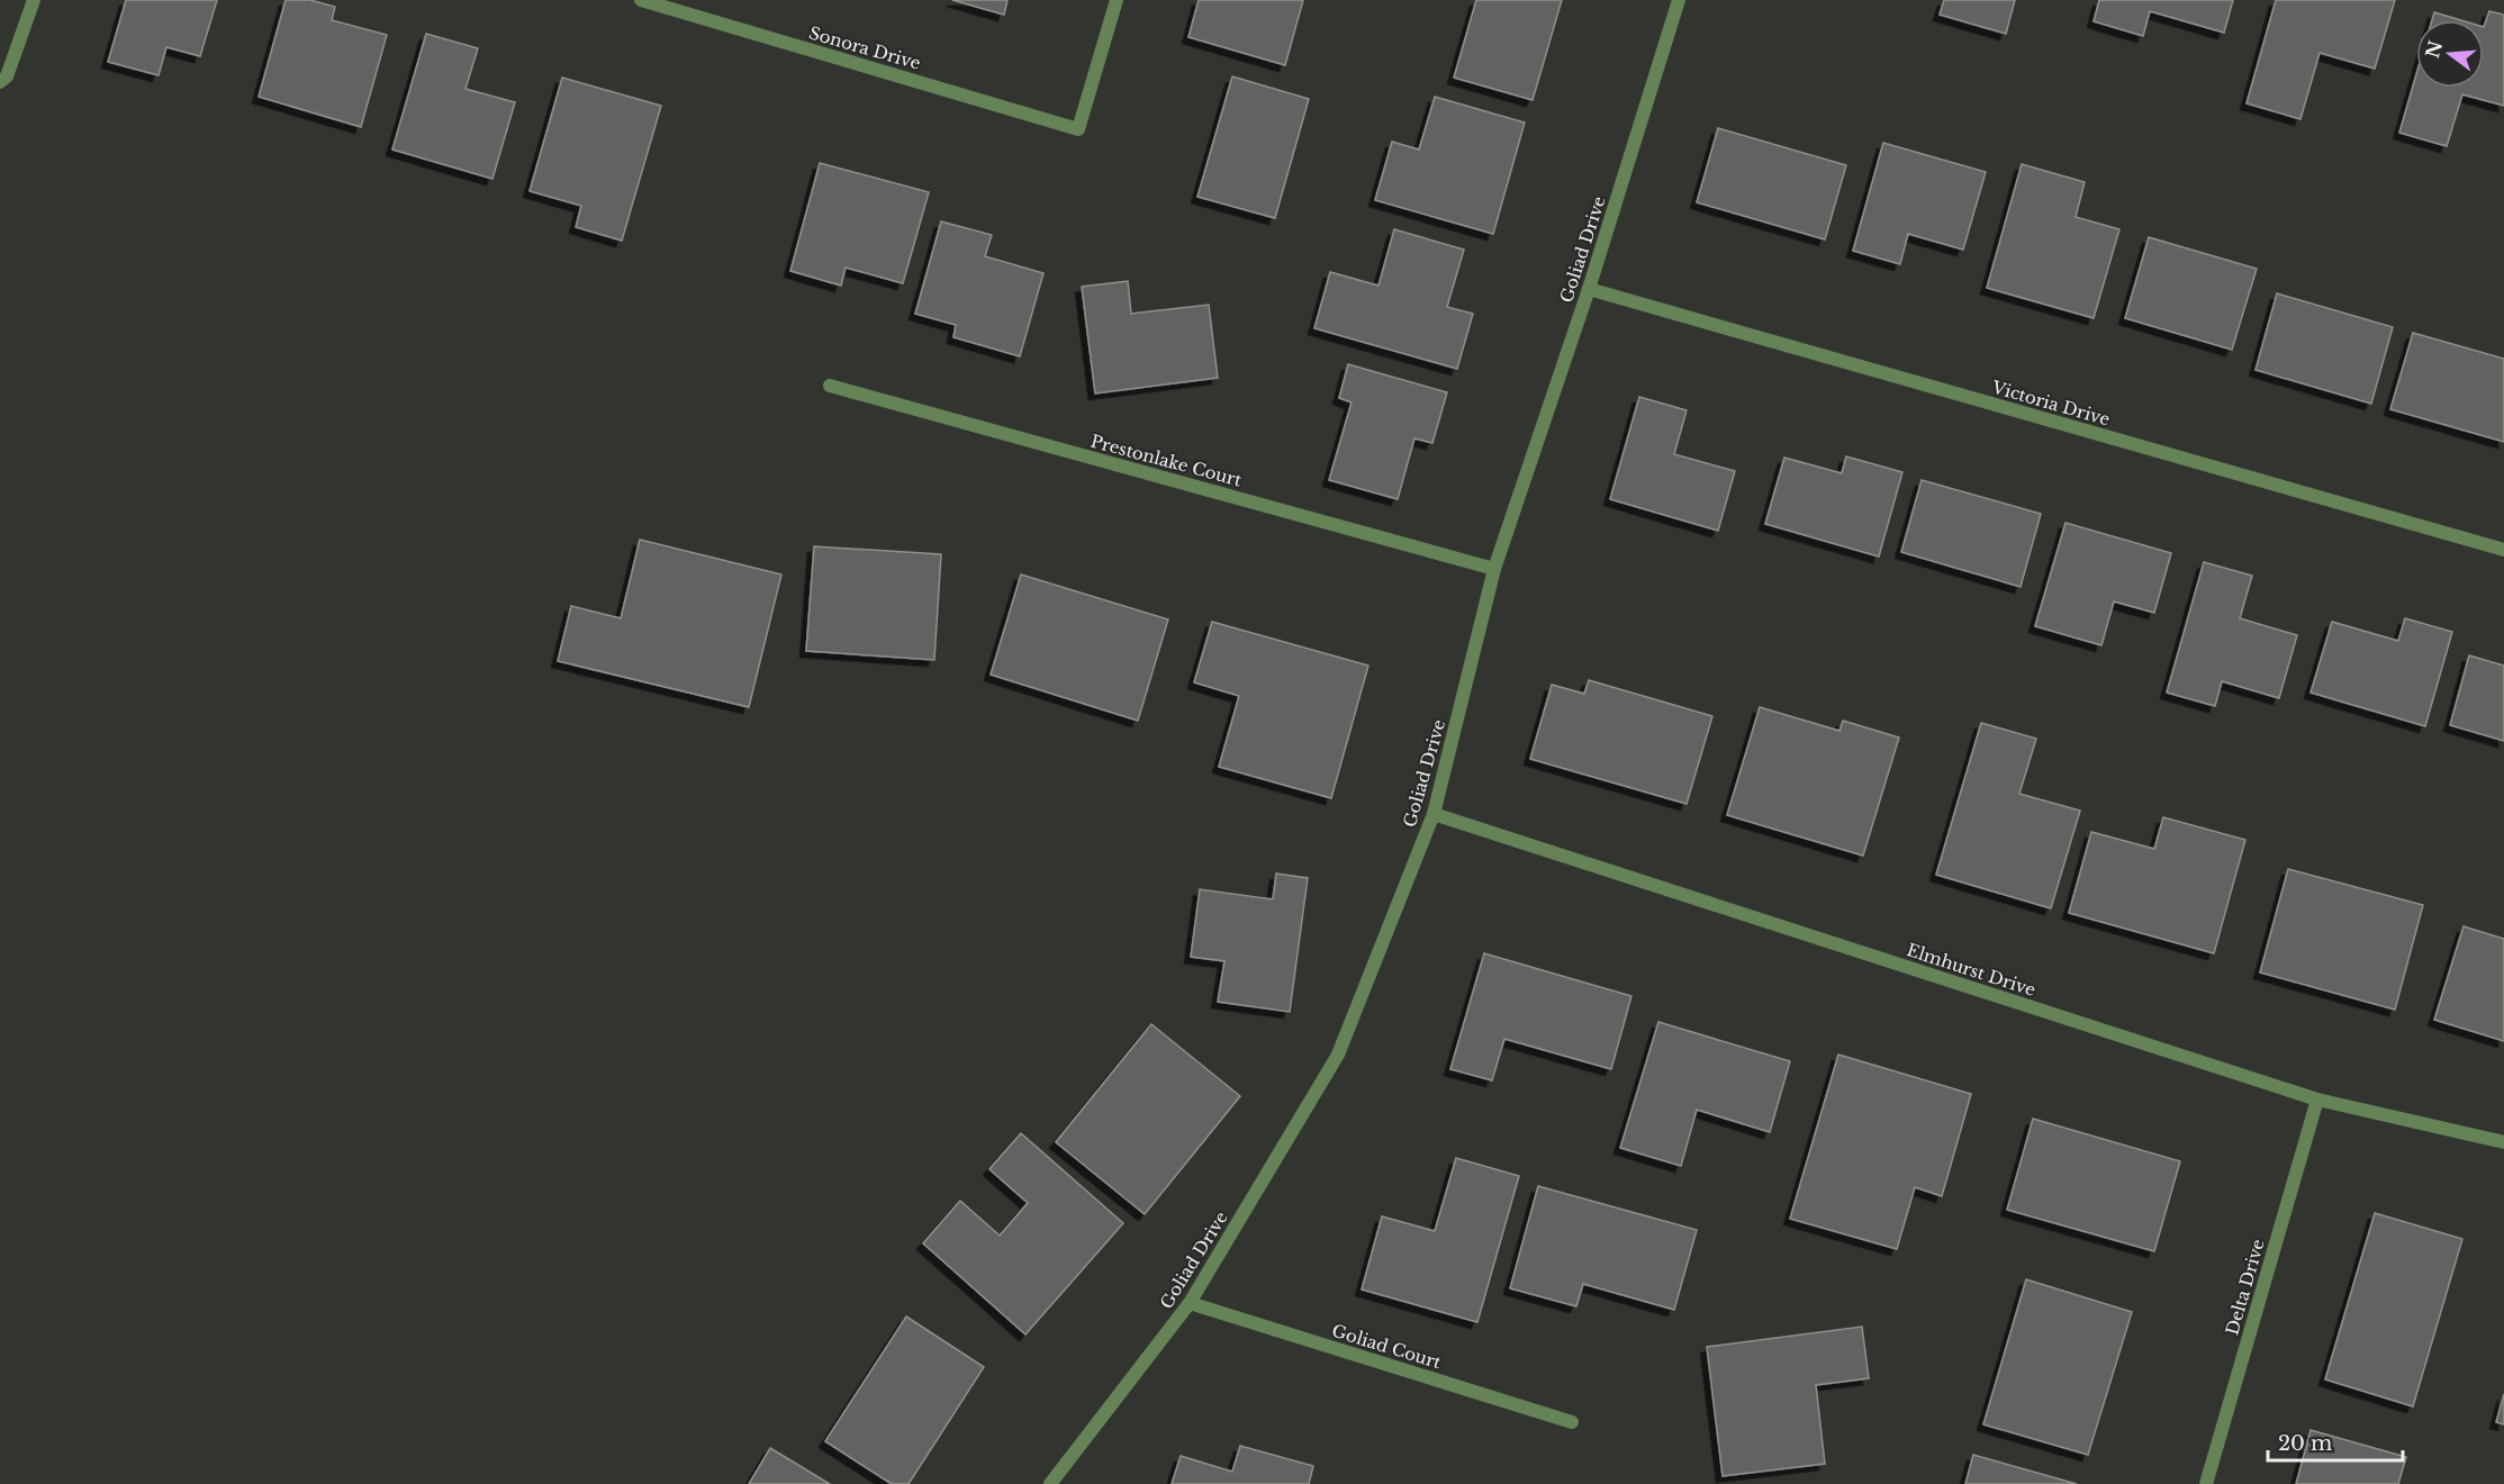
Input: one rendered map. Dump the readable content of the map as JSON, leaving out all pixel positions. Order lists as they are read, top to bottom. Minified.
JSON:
{"streets":{"street":["Sonora Drive","Goliad Drive","Victoria Drive","Prestonlake Court","Elmhurst Drive","Delta Drive","Goliad Court"]},"crossings":[["Goliad Drive","Victoria Drive"],["Goliad Drive","Prestonlake Court"],["Goliad Drive","Elmhurst Drive"],["Goliad Drive","Goliad Court"],["Elmhurst Drive","Delta Drive"]],"scale_bar":"20 m","north":"left"}
